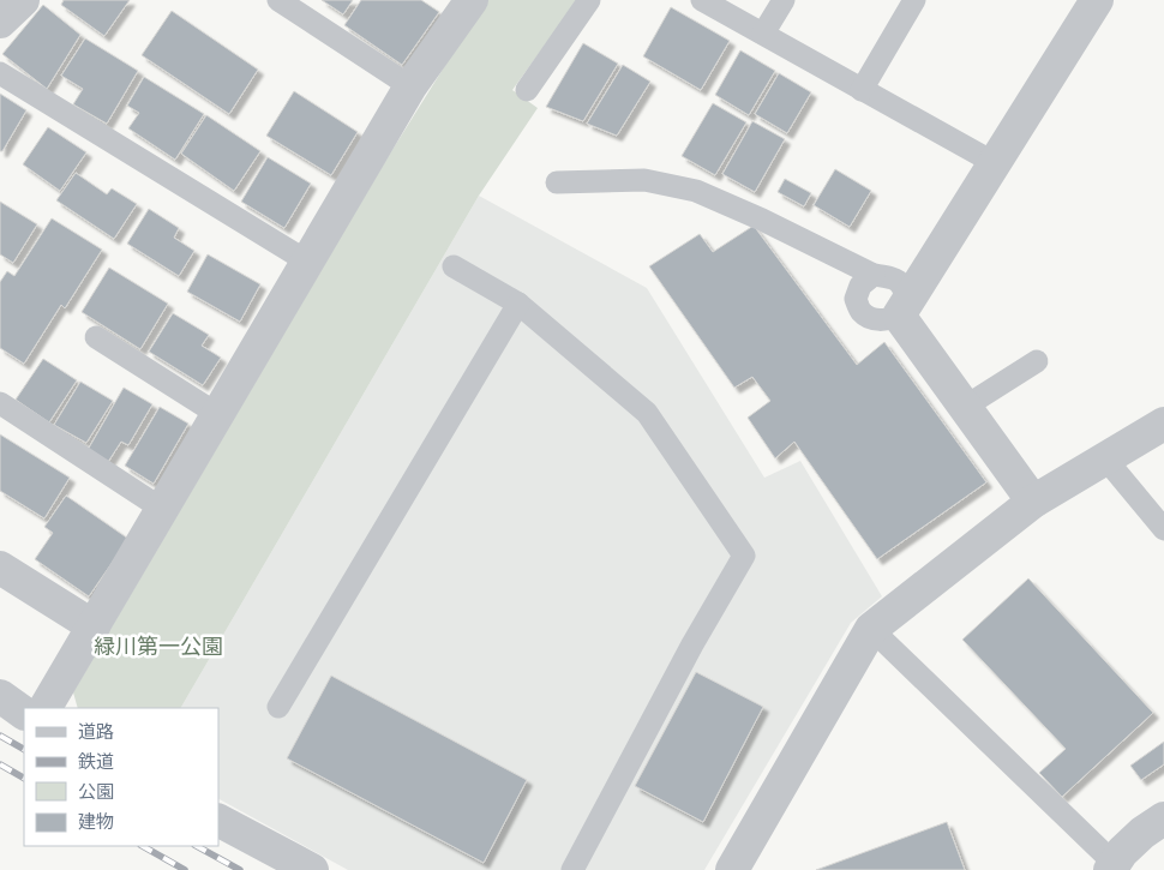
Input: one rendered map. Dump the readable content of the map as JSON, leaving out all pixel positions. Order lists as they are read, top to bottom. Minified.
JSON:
{"parks":["緑川第一公園"],"legend":["道路","鉄道","公園","建物"]}
